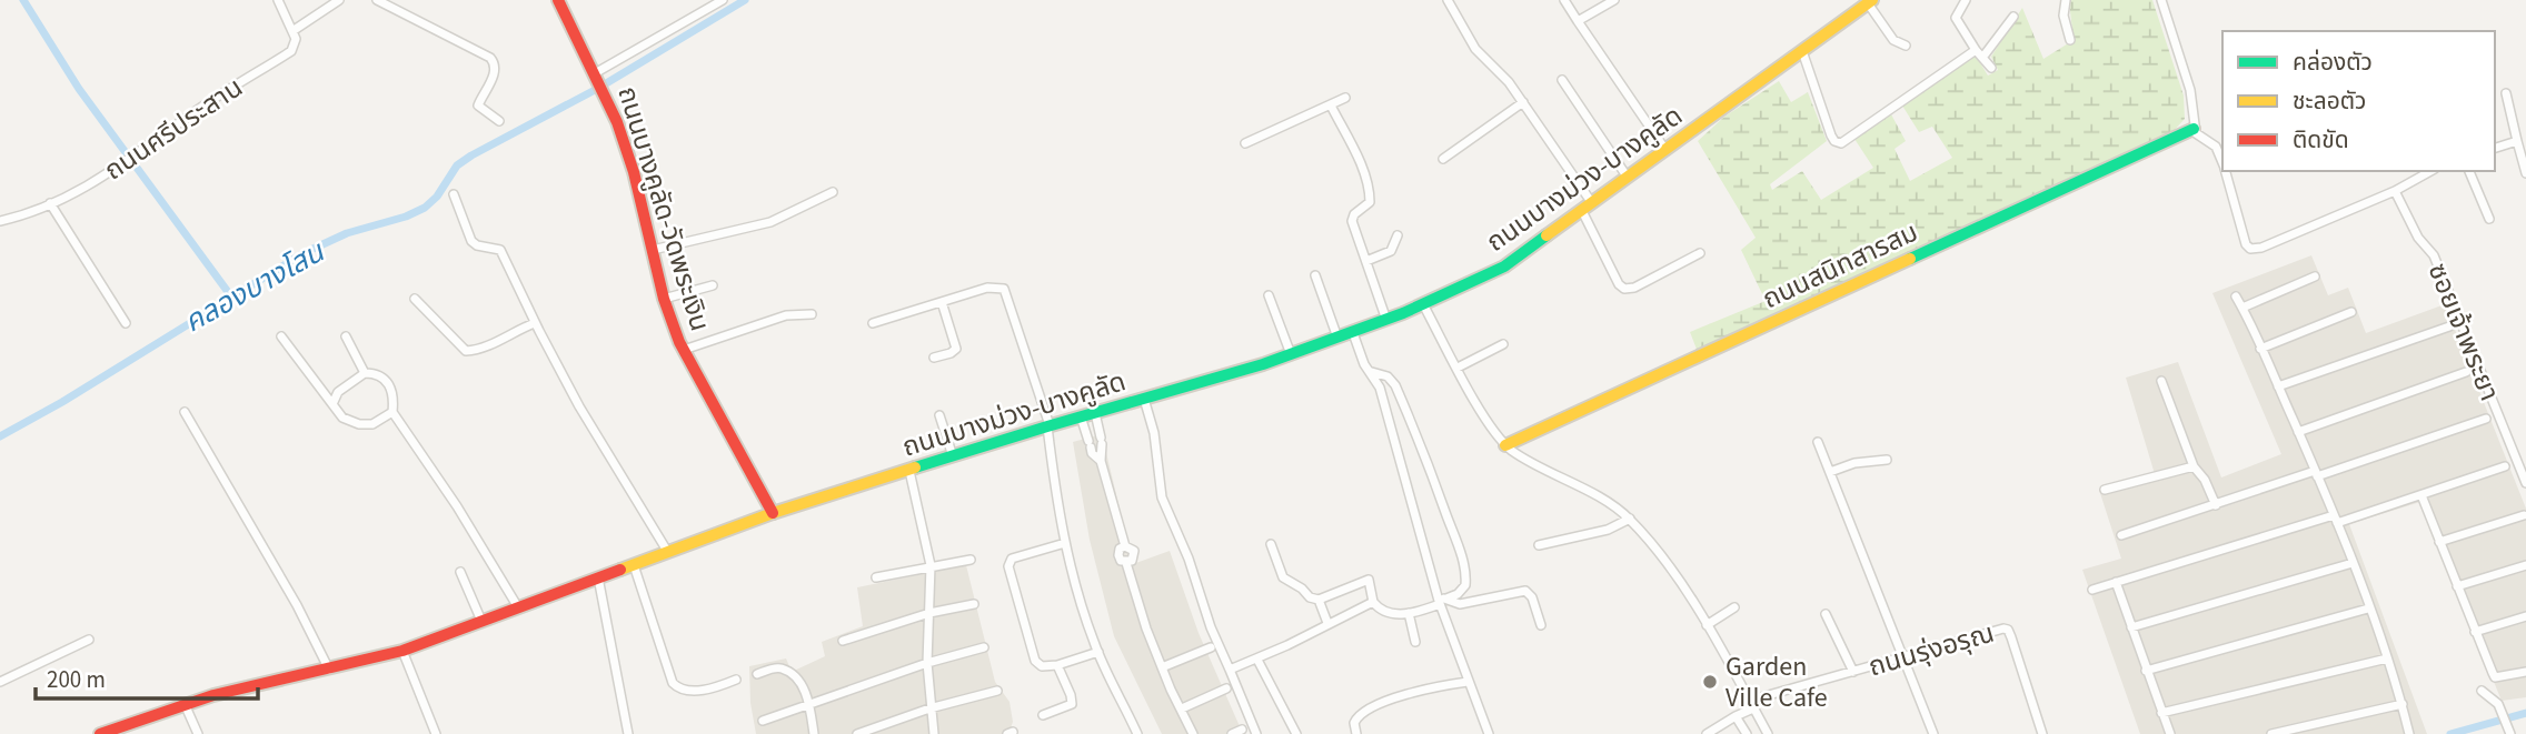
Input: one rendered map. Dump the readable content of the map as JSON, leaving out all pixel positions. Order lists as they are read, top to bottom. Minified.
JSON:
{"streets":{"street":["ถนนศรีประสาน","ถนนบางม่วง-บางคูลัด","ถนนบางคูลัด-วัดพระเงิน","ถนนสนิทสารสม","ซอยเจ้าพระยา","ถนนรุ่งอรุณ"]},"crossings":[["ถนนบางม่วง-บางคูลัด","ถนนบางคูลัด-วัดพระเงิน"]],"water":["คลองบางโสน"],"places":["Garden Ville Cafe"],"legend":["คล่องตัว","ชะลอตัว","ติดขัด"],"scale_bar":"200 m"}
